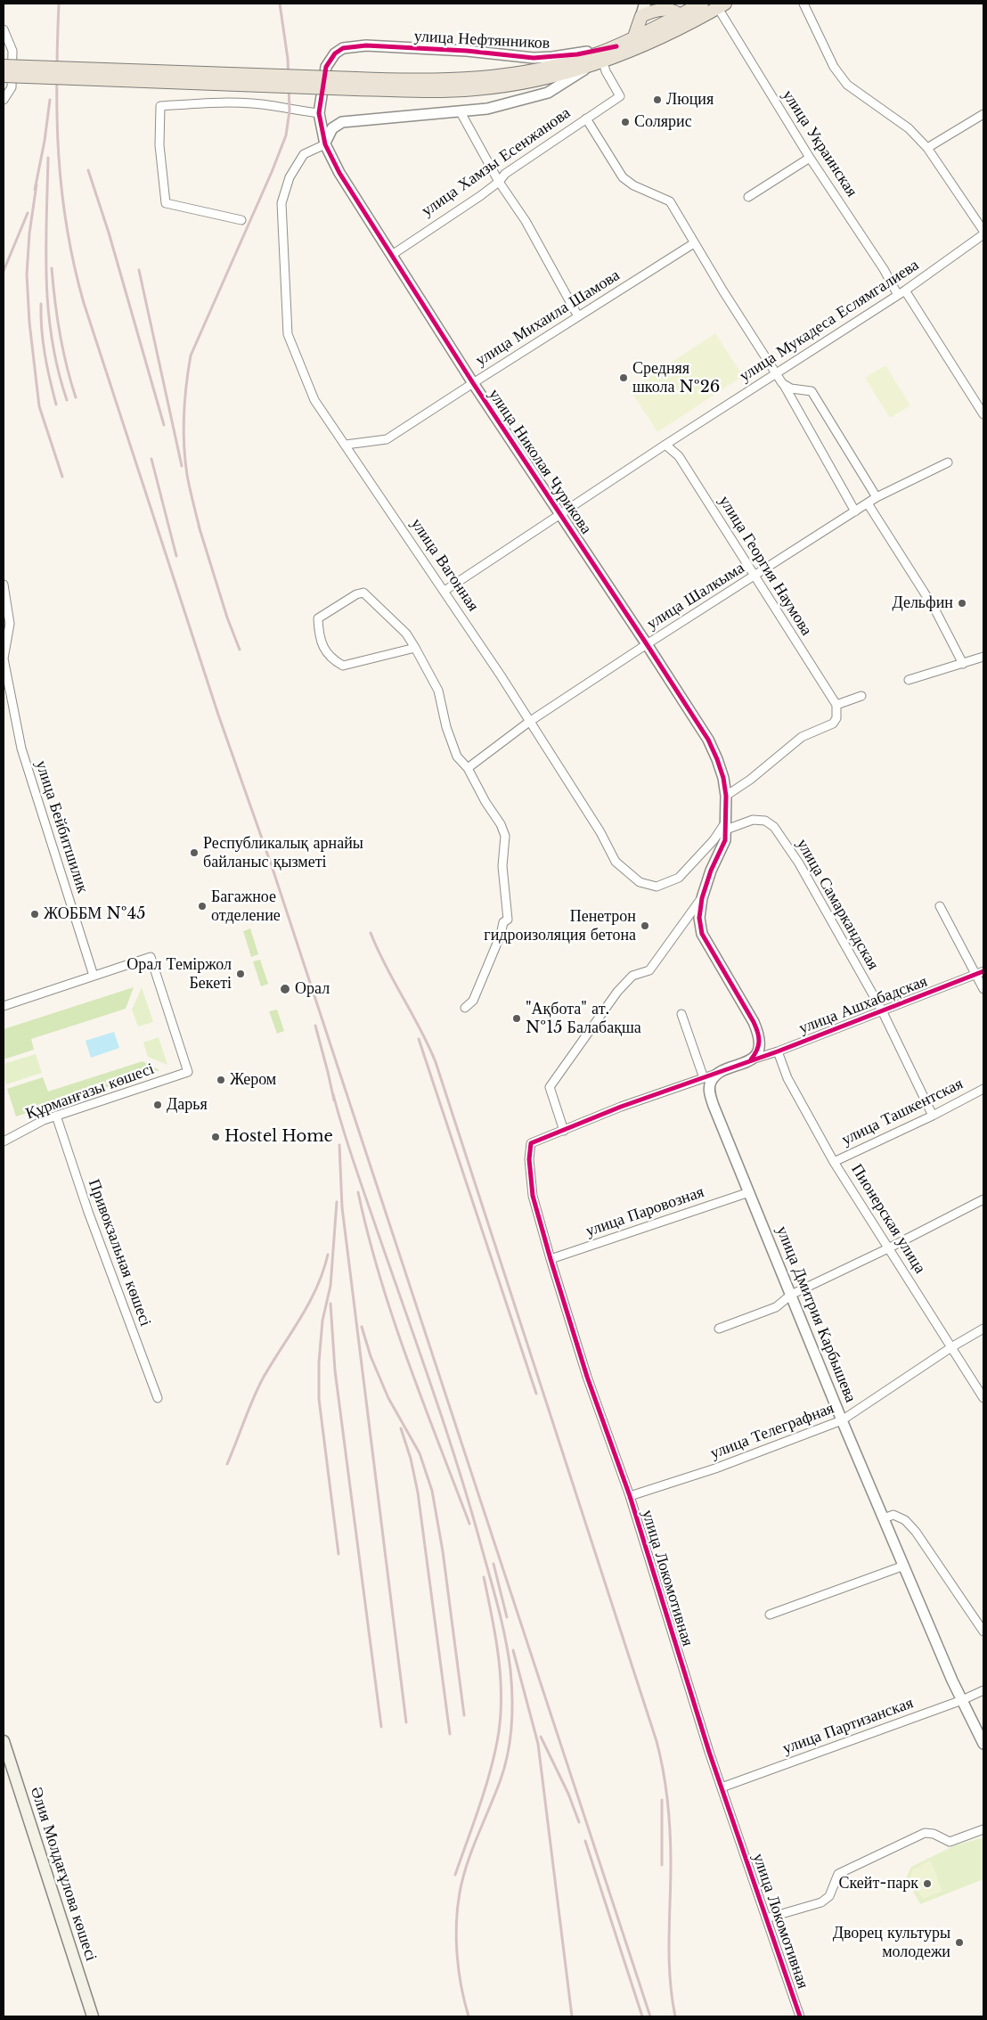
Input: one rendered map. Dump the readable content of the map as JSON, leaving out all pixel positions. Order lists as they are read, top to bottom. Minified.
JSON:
{"streets":{"main road":["Әлия Молдағұлова көшесі"],"street":["улица Нефтянников","улица Украинская","улица Хамзы Есенжанова","улица Михаила Шамова","улица Мукадеса Еслямгалиева","улица Николая Чурикова","улица Вагонная","улица Георгия Наумова","улица Шалкыма","улица Бейбитшилик","улица Самаркандская","улица Ашхабадская","Құрманғазы көшесі","улица Ташкентская","улица Паровозная","Пионерская улица","Привокзальная көшесі","улица Дмитрия Карбышева","улица Телеграфная","улица Локомотивная","улица Партизанская"]},"crossings":[["улица Нефтянников","улица Николая Чурикова"],["улица Нефтянников","улица Вагонная"],["улица Украинская","улица Мукадеса Еслямгалиева"],["улица Хамзы Есенжанова","улица Николая Чурикова"],["улица Михаила Шамова","улица Николая Чурикова"],["улица Михаила Шамова","улица Вагонная"],["улица Мукадеса Еслямгалиева","улица Николая Чурикова"],["улица Мукадеса Еслямгалиева","улица Вагонная"],["улица Мукадеса Еслямгалиева","улица Георгия Наумова"],["улица Николая Чурикова","улица Вагонная"],["улица Николая Чурикова","улица Шалкыма"],["улица Николая Чурикова","улица Самаркандская"],["улица Николая Чурикова","улица Ашхабадская"],["улица Вагонная","улица Шалкыма"],["улица Вагонная","улица Самаркандская"],["улица Георгия Наумова","улица Шалкыма"],["улица Бейбитшилик","Құрманғазы көшесі"],["улица Самаркандская","улица Ашхабадская"],["улица Самаркандская","улица Ташкентская"],["улица Ашхабадская","Пионерская улица"],["Құрманғазы көшесі","Привокзальная көшесі"],["улица Ташкентская","Пионерская улица"],["улица Паровозная","улица Дмитрия Карбышева"],["улица Паровозная","улица Локомотивная"],["Пионерская улица","улица Телеграфная"],["улица Дмитрия Карбышева","улица Телеграфная"],["улица Дмитрия Карбышева","улица Партизанская"],["улица Телеграфная","улица Локомотивная"],["улица Локомотивная","улица Партизанская"]],"places":["Люция","Солярис","Средняя школа №26","Дельфин","Республикалық арнайы байланыс қызметі","Багажное отделение","ЖОББМ №45","Пенетрон гидроизоляция бетона","Орал Теміржол Бекеті","Орал","\"Ақбота\" ат. №15 Балабақша","Жером","Дарья","Hostel Home","Скейт-парк","Дворец культуры молодежи"]}
